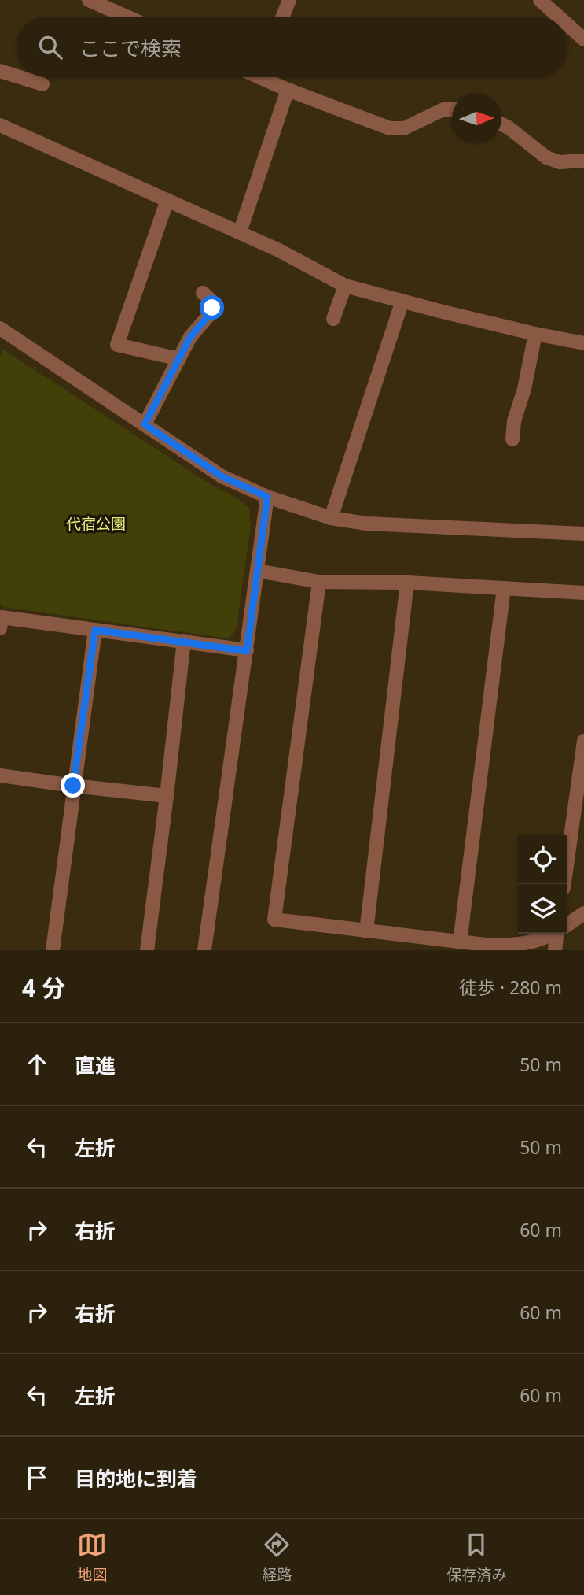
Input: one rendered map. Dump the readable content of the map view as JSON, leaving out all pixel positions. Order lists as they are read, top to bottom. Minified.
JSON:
{"parks":["代宿公園"],"north":"right","page":{"search":"ここで検索","heading":["4 分","徒歩 · 280 m"],"list":[["直進","50 m"],["左折","50 m"],["右折","60 m"],["右折","60 m"],["左折","60 m"],"目的地に到着"],"nav":["地図","経路","保存済み"]}}
